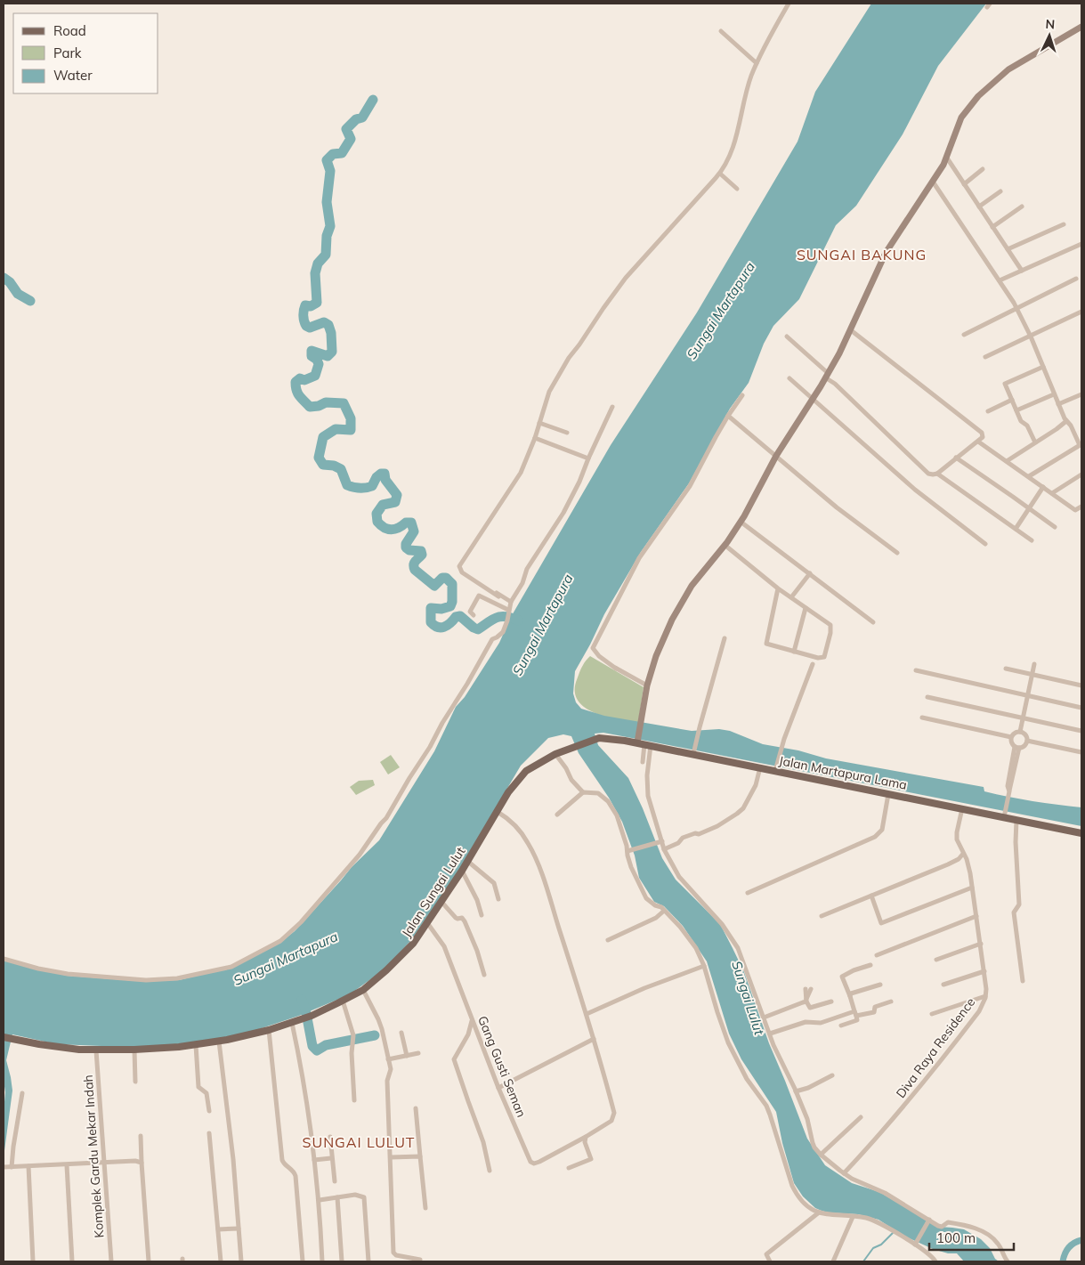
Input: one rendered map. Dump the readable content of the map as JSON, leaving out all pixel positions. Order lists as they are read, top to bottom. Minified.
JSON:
{"streets":{"main road":["Jalan Martapura Lama","Jalan Sungai Lulut"],"street":["Diva Raya Residence","Gang Gusti Seman","Komplek Gardu Mekar Indah"]},"crossings":[["Jalan Martapura Lama","Jalan Sungai Lulut"],["Jalan Martapura Lama","Diva Raya Residence"],["Jalan Sungai Lulut","Gang Gusti Seman"],["Jalan Sungai Lulut","Komplek Gardu Mekar Indah"]],"districts":["SUNGAI BAKUNG","SUNGAI LULUT"],"water":["Sungai Martapura","Sungai Lulut"],"legend":["Road","Park","Water"],"scale_bar":"100 m","north":"top"}
